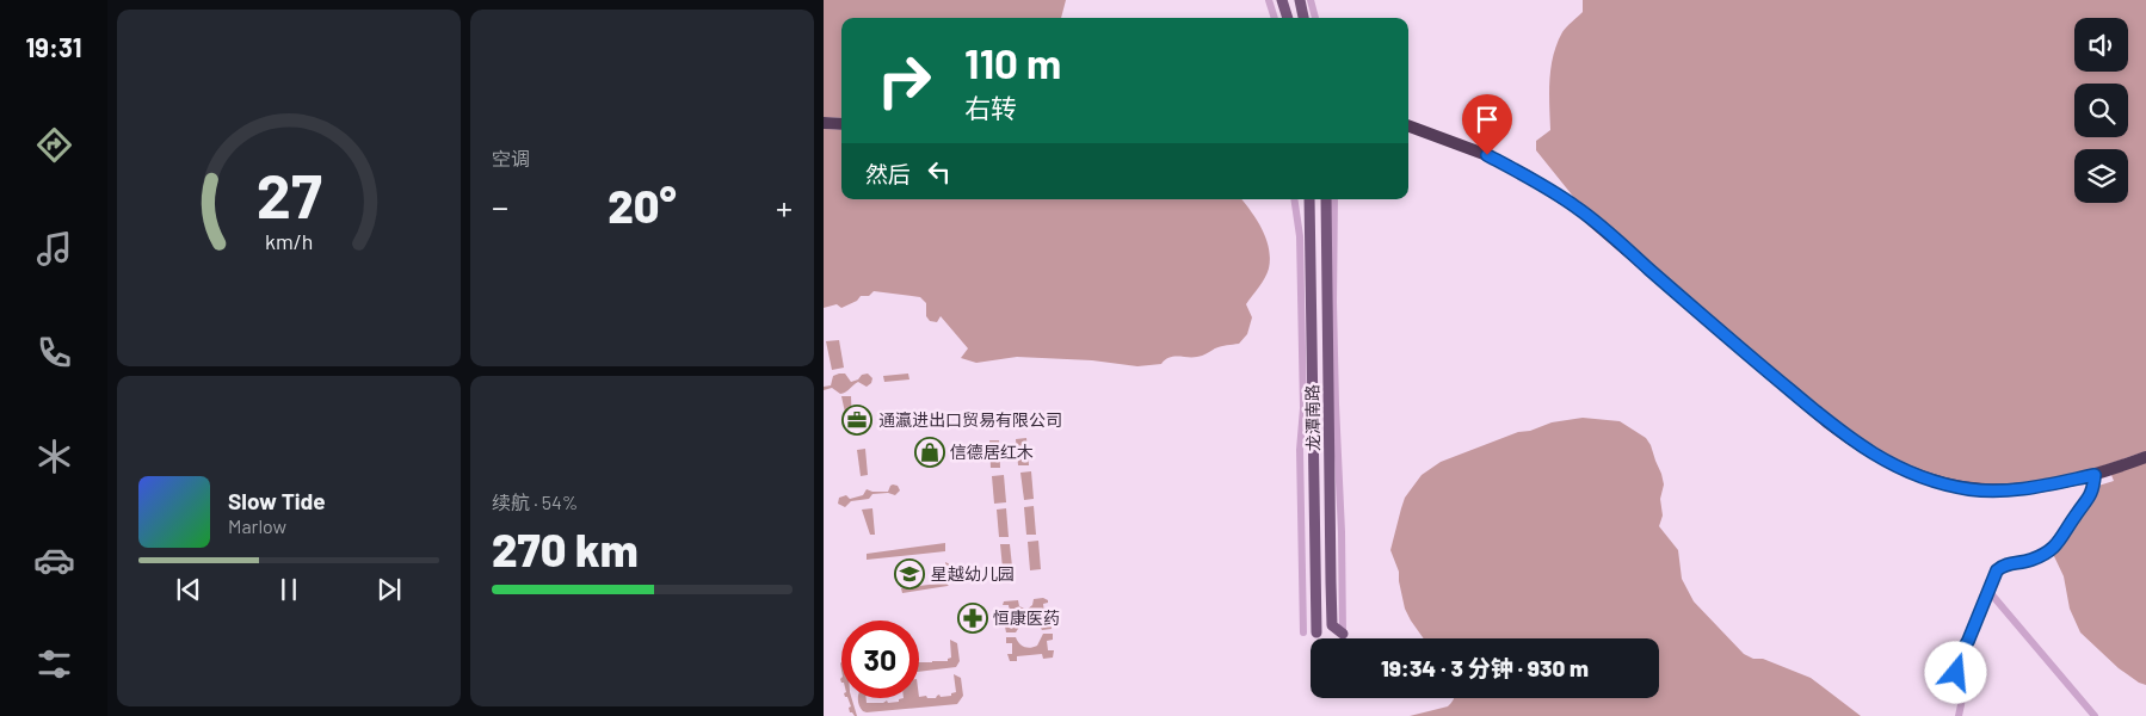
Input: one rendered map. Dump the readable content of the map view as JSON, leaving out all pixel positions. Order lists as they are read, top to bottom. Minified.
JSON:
{"streets":{"main road":["龙潭南路"]},"places":{"office":["通瀛进出口贸易有限公司"],"shop":["信德居红木"],"school or university":["星越幼儿园"],"pharmacy":["恒康医药"]},"page":{"tabs":"19:31","tile":["空调",["续航 · 54%","270 km"]],"turn":["110 m","右转"],"then":"然后","heat":["−","20°","+"],"song":["Slow Tide","Marlow"],"limit":"30","trip":"19:34 · 3 分钟 · 930 m","gauge":["27","km/h"]}}
